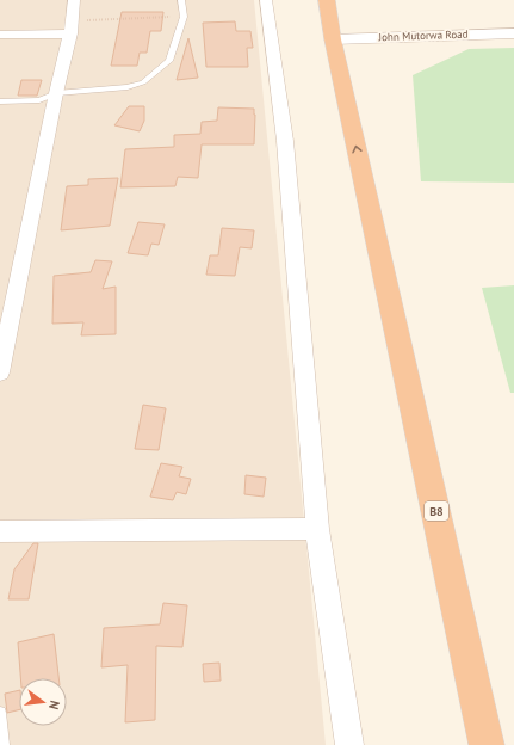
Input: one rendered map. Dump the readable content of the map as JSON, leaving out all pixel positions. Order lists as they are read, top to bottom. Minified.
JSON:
{"streets":{"highway":["B8"],"street":["John Mutorwa Road"]},"crossings":[["John Mutorwa Road","B8"]],"north":"right"}
